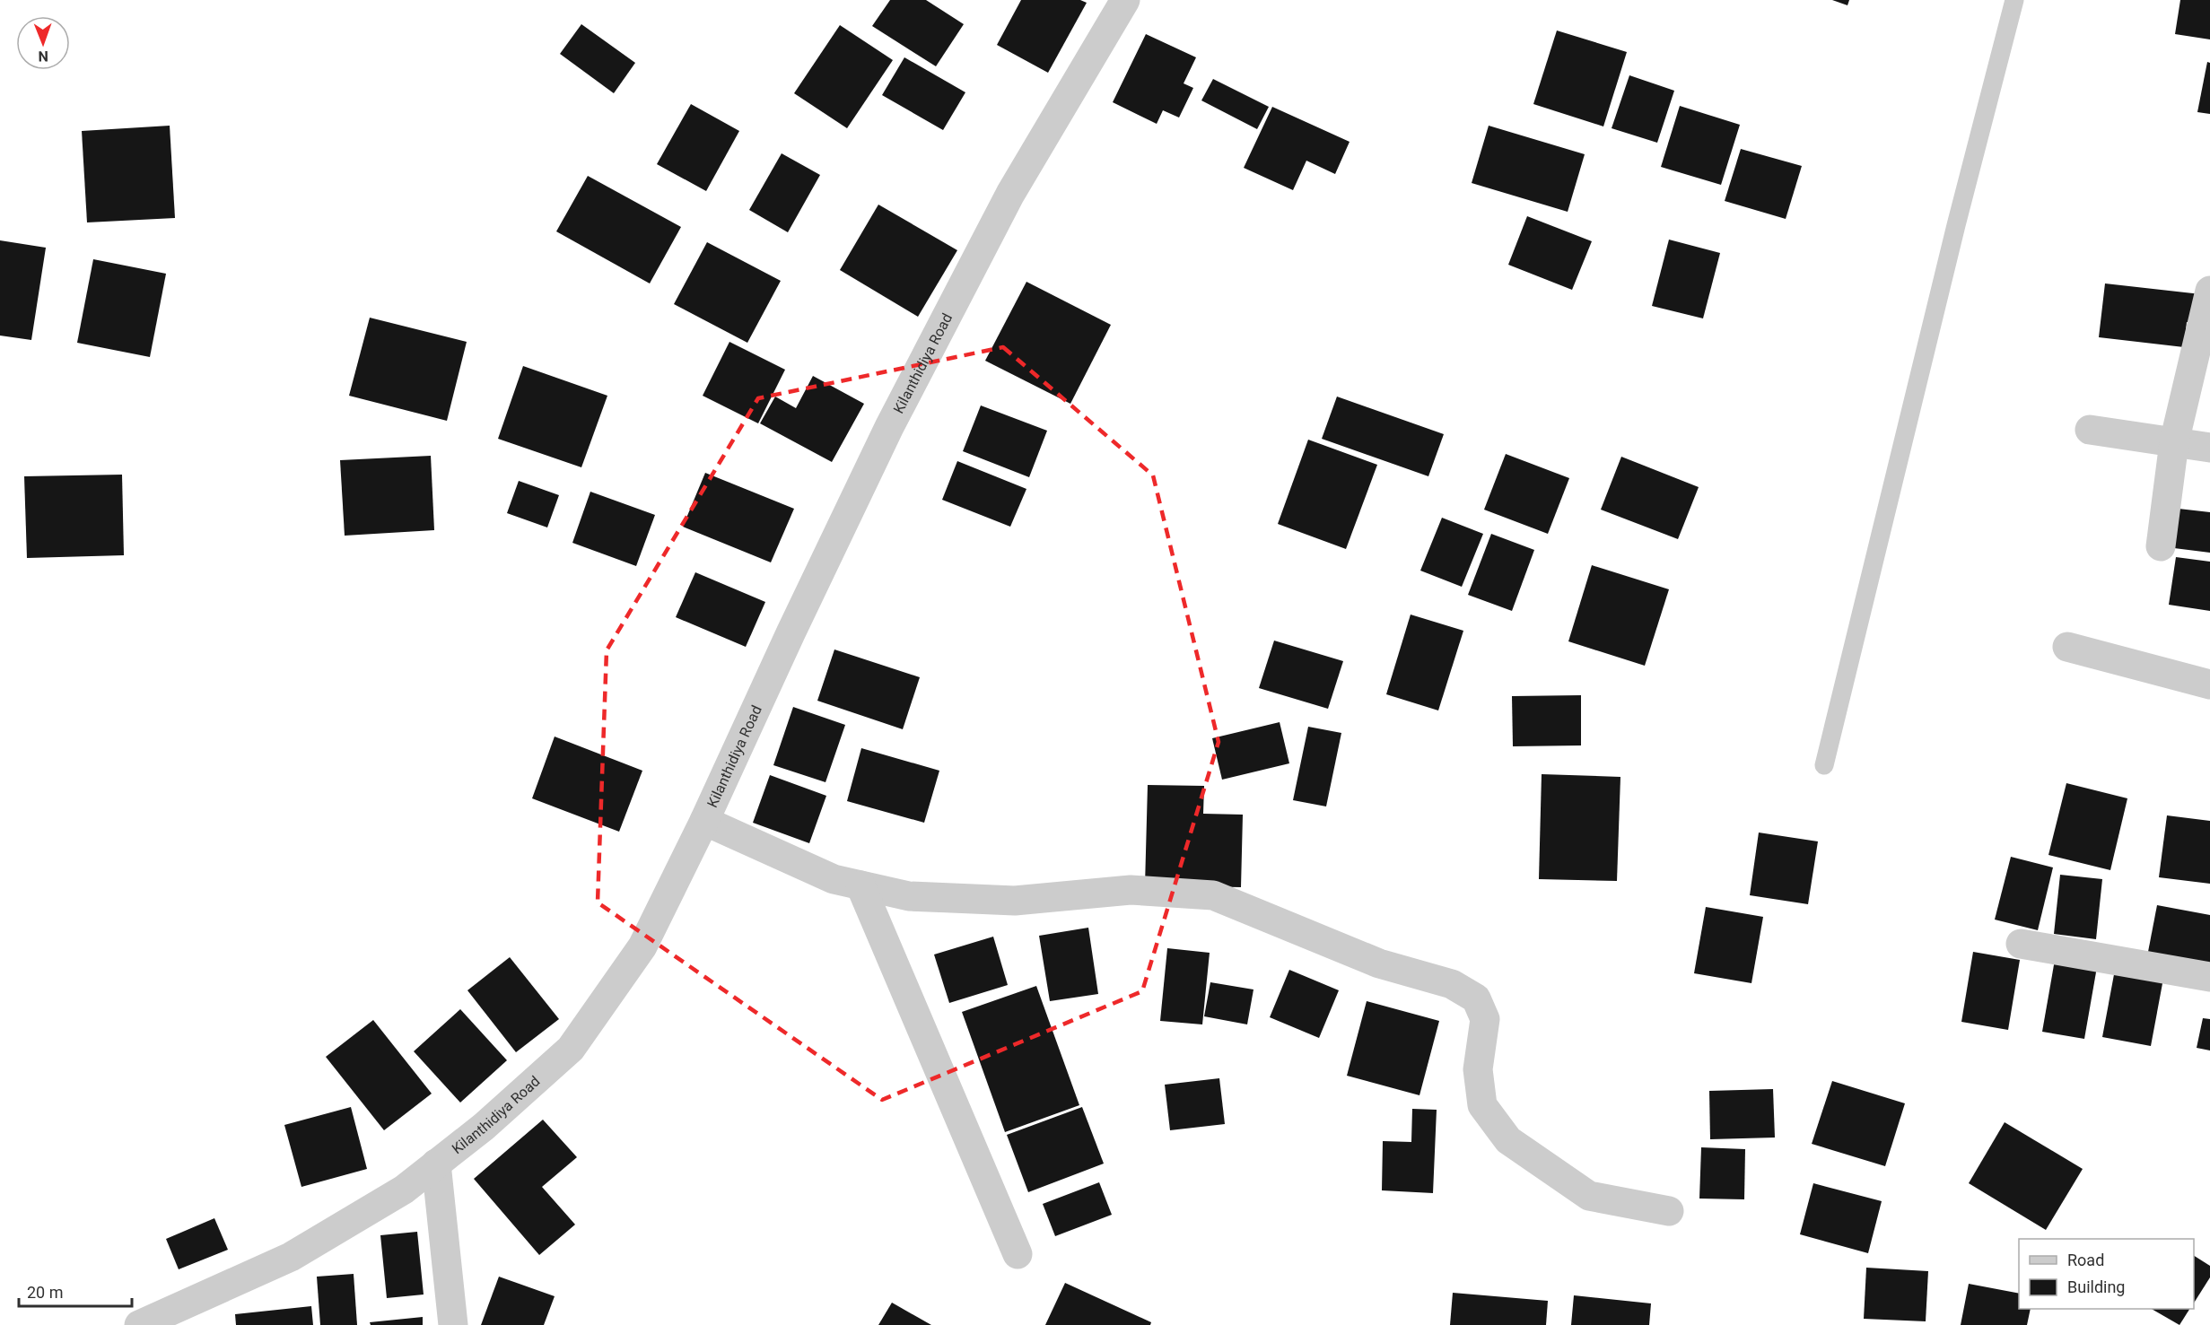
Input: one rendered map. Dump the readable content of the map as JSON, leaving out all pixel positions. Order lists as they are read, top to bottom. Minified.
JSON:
{"streets":{"street":["Kilanthidiya Road"]},"legend":["Road","Building"],"scale_bar":"20 m","north":"bottom"}
